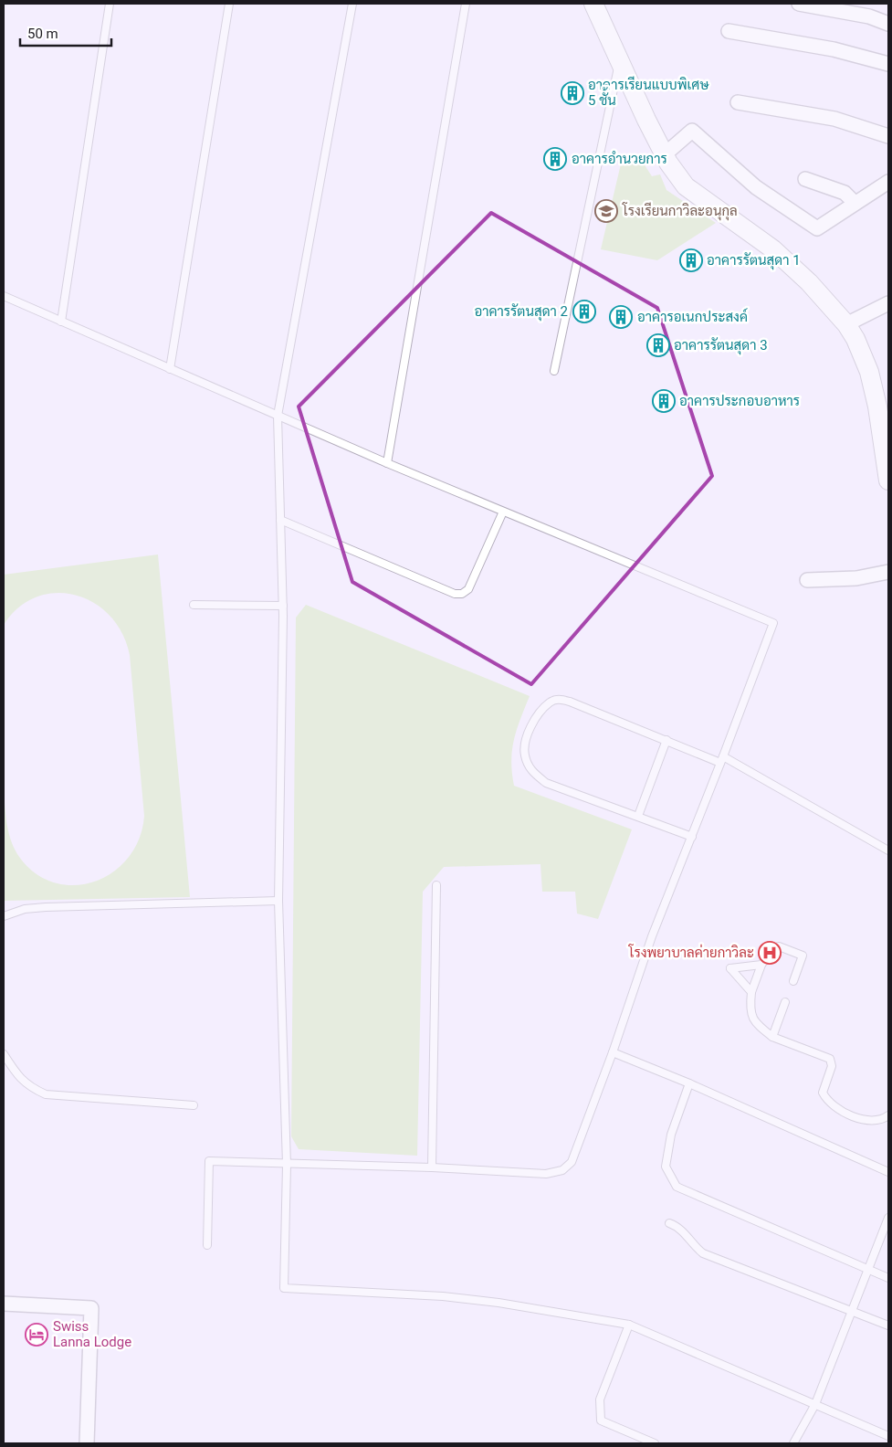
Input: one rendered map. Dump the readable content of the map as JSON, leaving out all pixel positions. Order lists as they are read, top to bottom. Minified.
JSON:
{"places":{"building":["อาคารเรียนแบบพิเศษ 5 ชั้น","อาคารอำนวยการ","อาคารรัตนสุดา 1","อาคารรัตนสุดา 2","อาคารอเนกประสงค์","อาคารรัตนสุดา 3","อาคารประกอบอาหาร"],"school or university":["โรงเรียนกาวิละอนุกุล"],"hospital":["โรงพยาบาลค่ายกาวิละ"],"hotel":["Swiss Lanna Lodge"]},"scale_bar":"50 m"}
